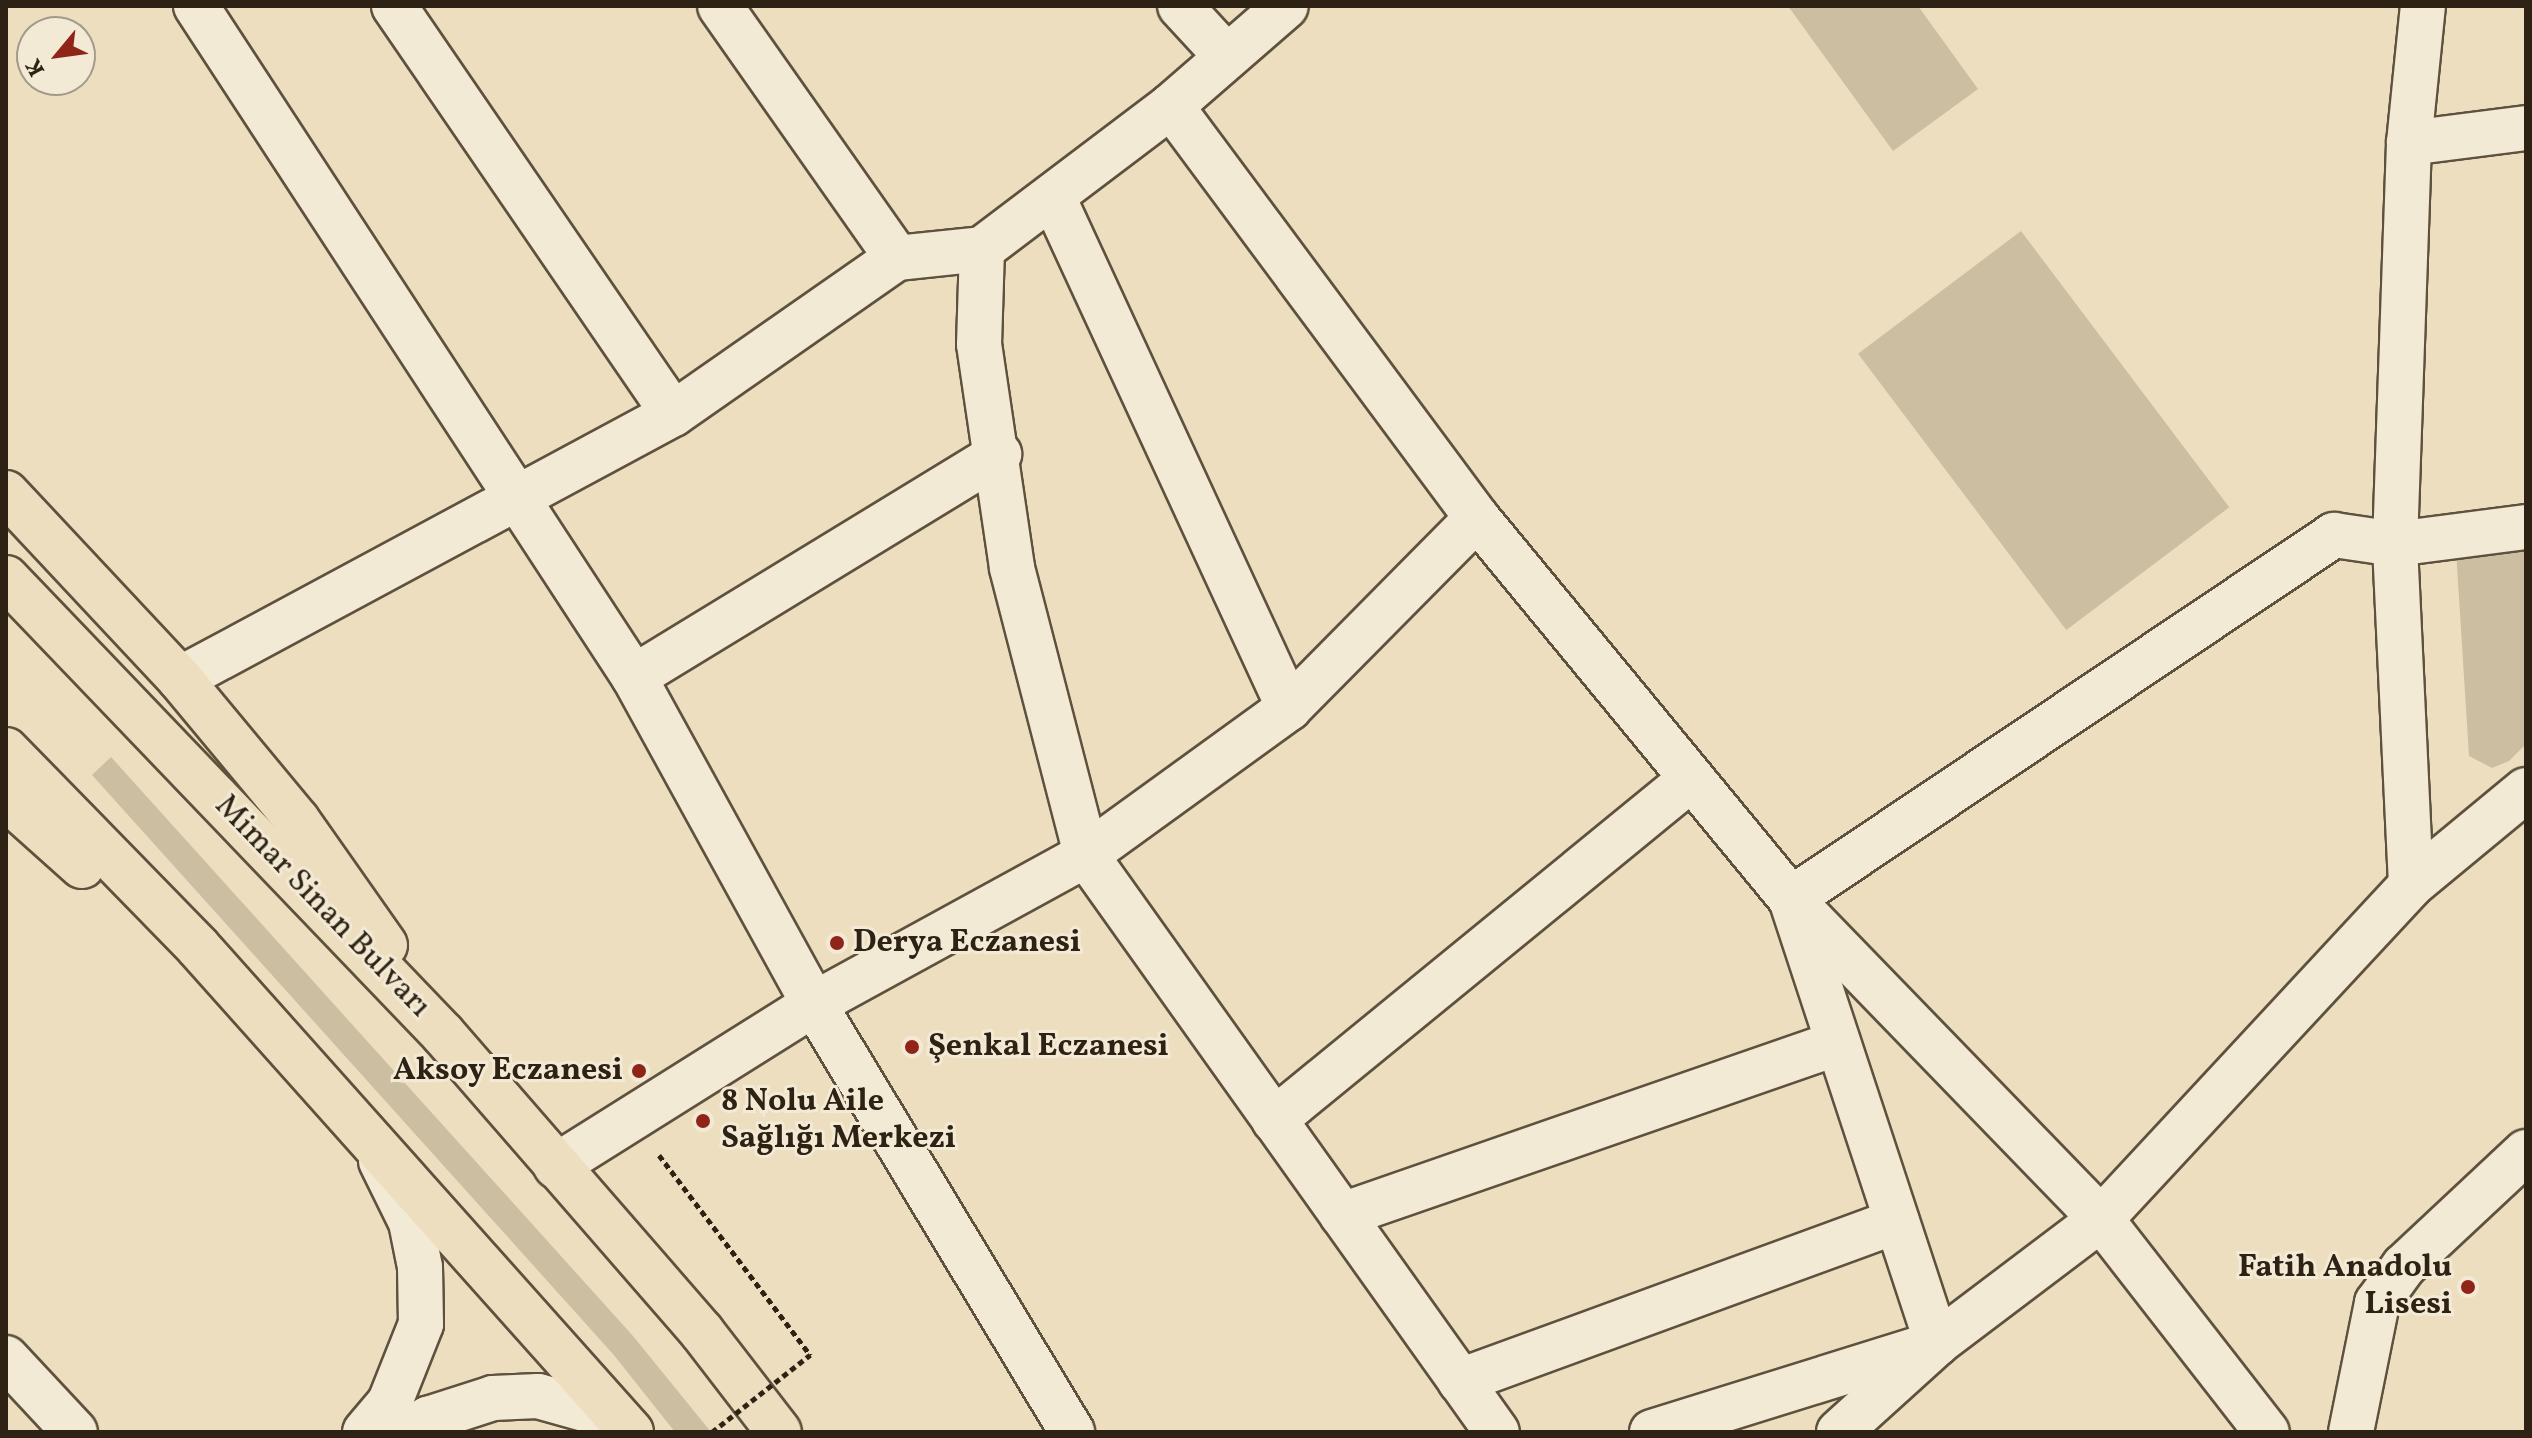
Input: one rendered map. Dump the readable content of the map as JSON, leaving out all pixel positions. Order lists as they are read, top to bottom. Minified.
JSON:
{"streets":{"highway":["Mimar Sinan Bulvarı"]},"places":["Derya Eczanesi","Şenkal Eczanesi","Aksoy Eczanesi","8 Nolu Aile Sağlığı Merkezi","Fatih Anadolu Lisesi"],"north":"bottom left"}
